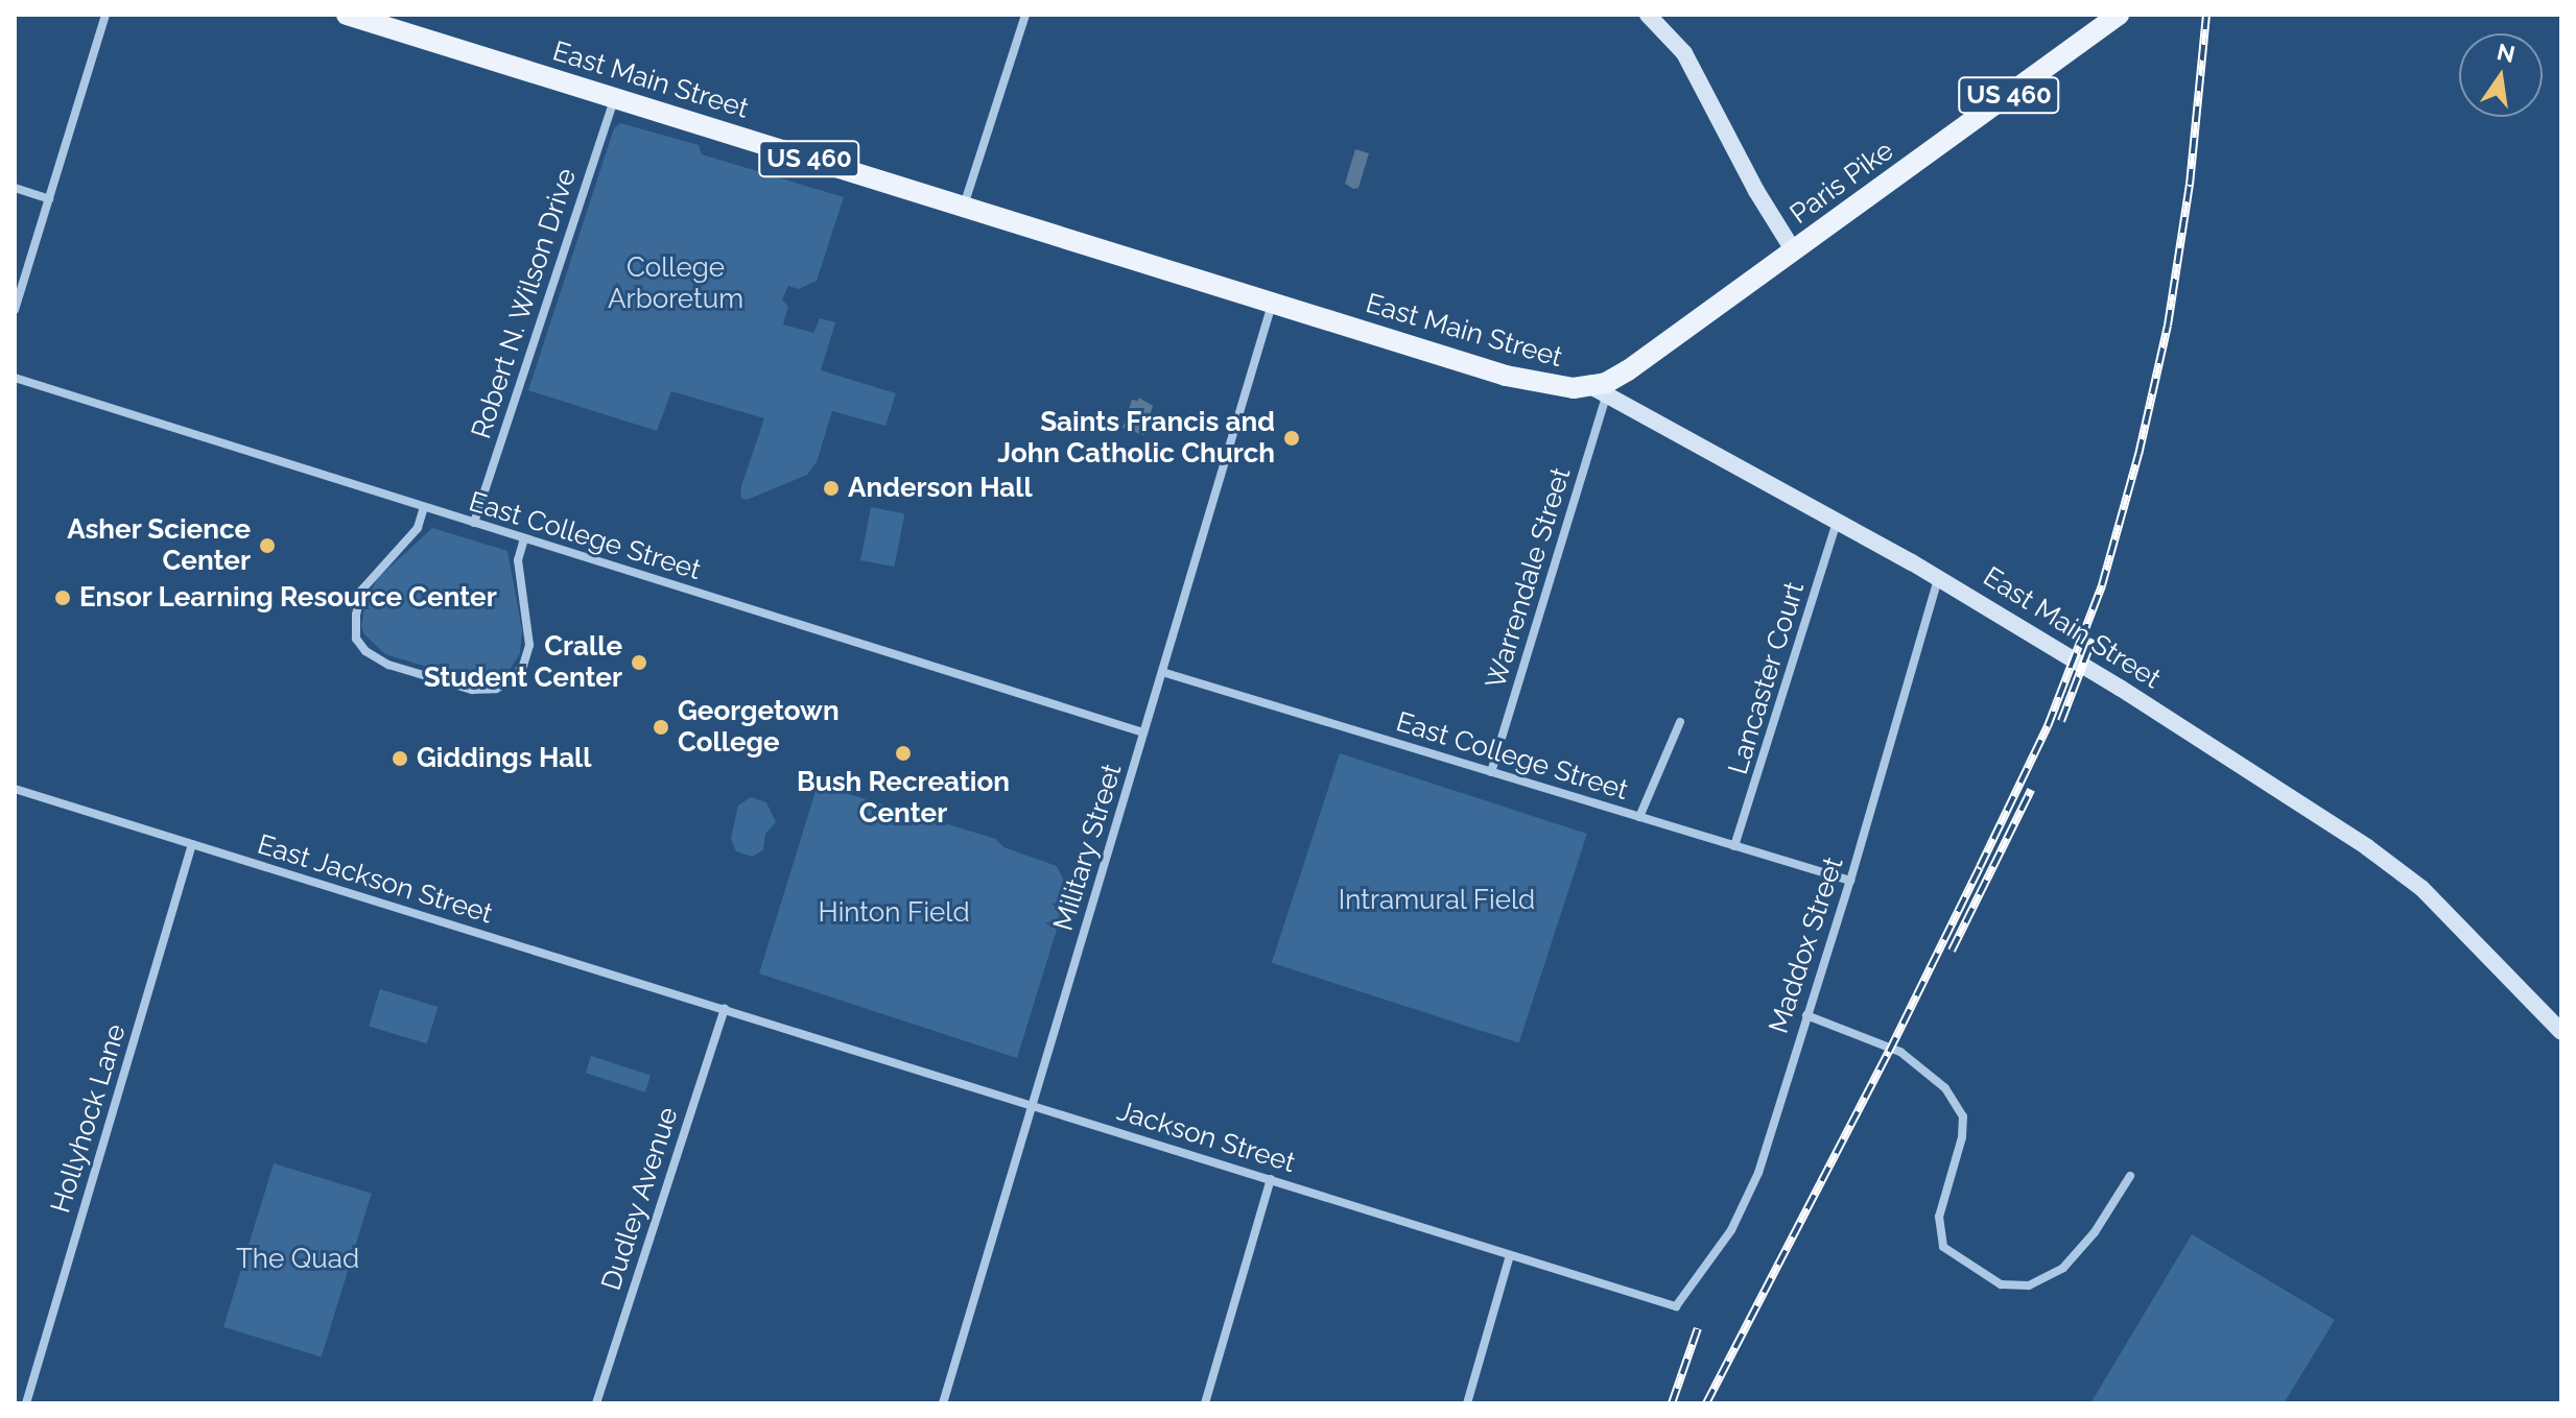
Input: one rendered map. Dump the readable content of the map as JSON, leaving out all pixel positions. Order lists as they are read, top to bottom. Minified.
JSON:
{"streets":{"main road":["East Main Street","US 460","Paris Pike"],"street":["Robert N. Wilson Drive","East College Street","Warrendale Street","Lancaster Court","Military Street","East Jackson Street","Maddox Street","Hollyhock Lane","Jackson Street","Dudley Avenue"]},"crossings":[["East Main Street","Paris Pike"],["East Main Street","Robert N. Wilson Drive"],["East Main Street","Warrendale Street"],["East Main Street","Lancaster Court"],["East Main Street","Military Street"],["East Main Street","Maddox Street"],["Paris Pike","Warrendale Street"],["Robert N. Wilson Drive","East College Street"],["East College Street","Warrendale Street"],["East College Street","Lancaster Court"],["East College Street","Military Street"],["East College Street","Maddox Street"],["Military Street","Jackson Street"],["East Jackson Street","Hollyhock Lane"],["East Jackson Street","Jackson Street"],["East Jackson Street","Dudley Avenue"],["Maddox Street","Jackson Street"],["Jackson Street","Dudley Avenue"]],"parks":["College Arboretum","Intramural Field","Hinton Field","The Quad"],"places":["Saints Francis and John Catholic Church","Anderson Hall","Asher Science Center","Ensor Learning Resource Center","Cralle Student Center","Georgetown College","Bush Recreation Center","Giddings Hall"],"north":"top"}
